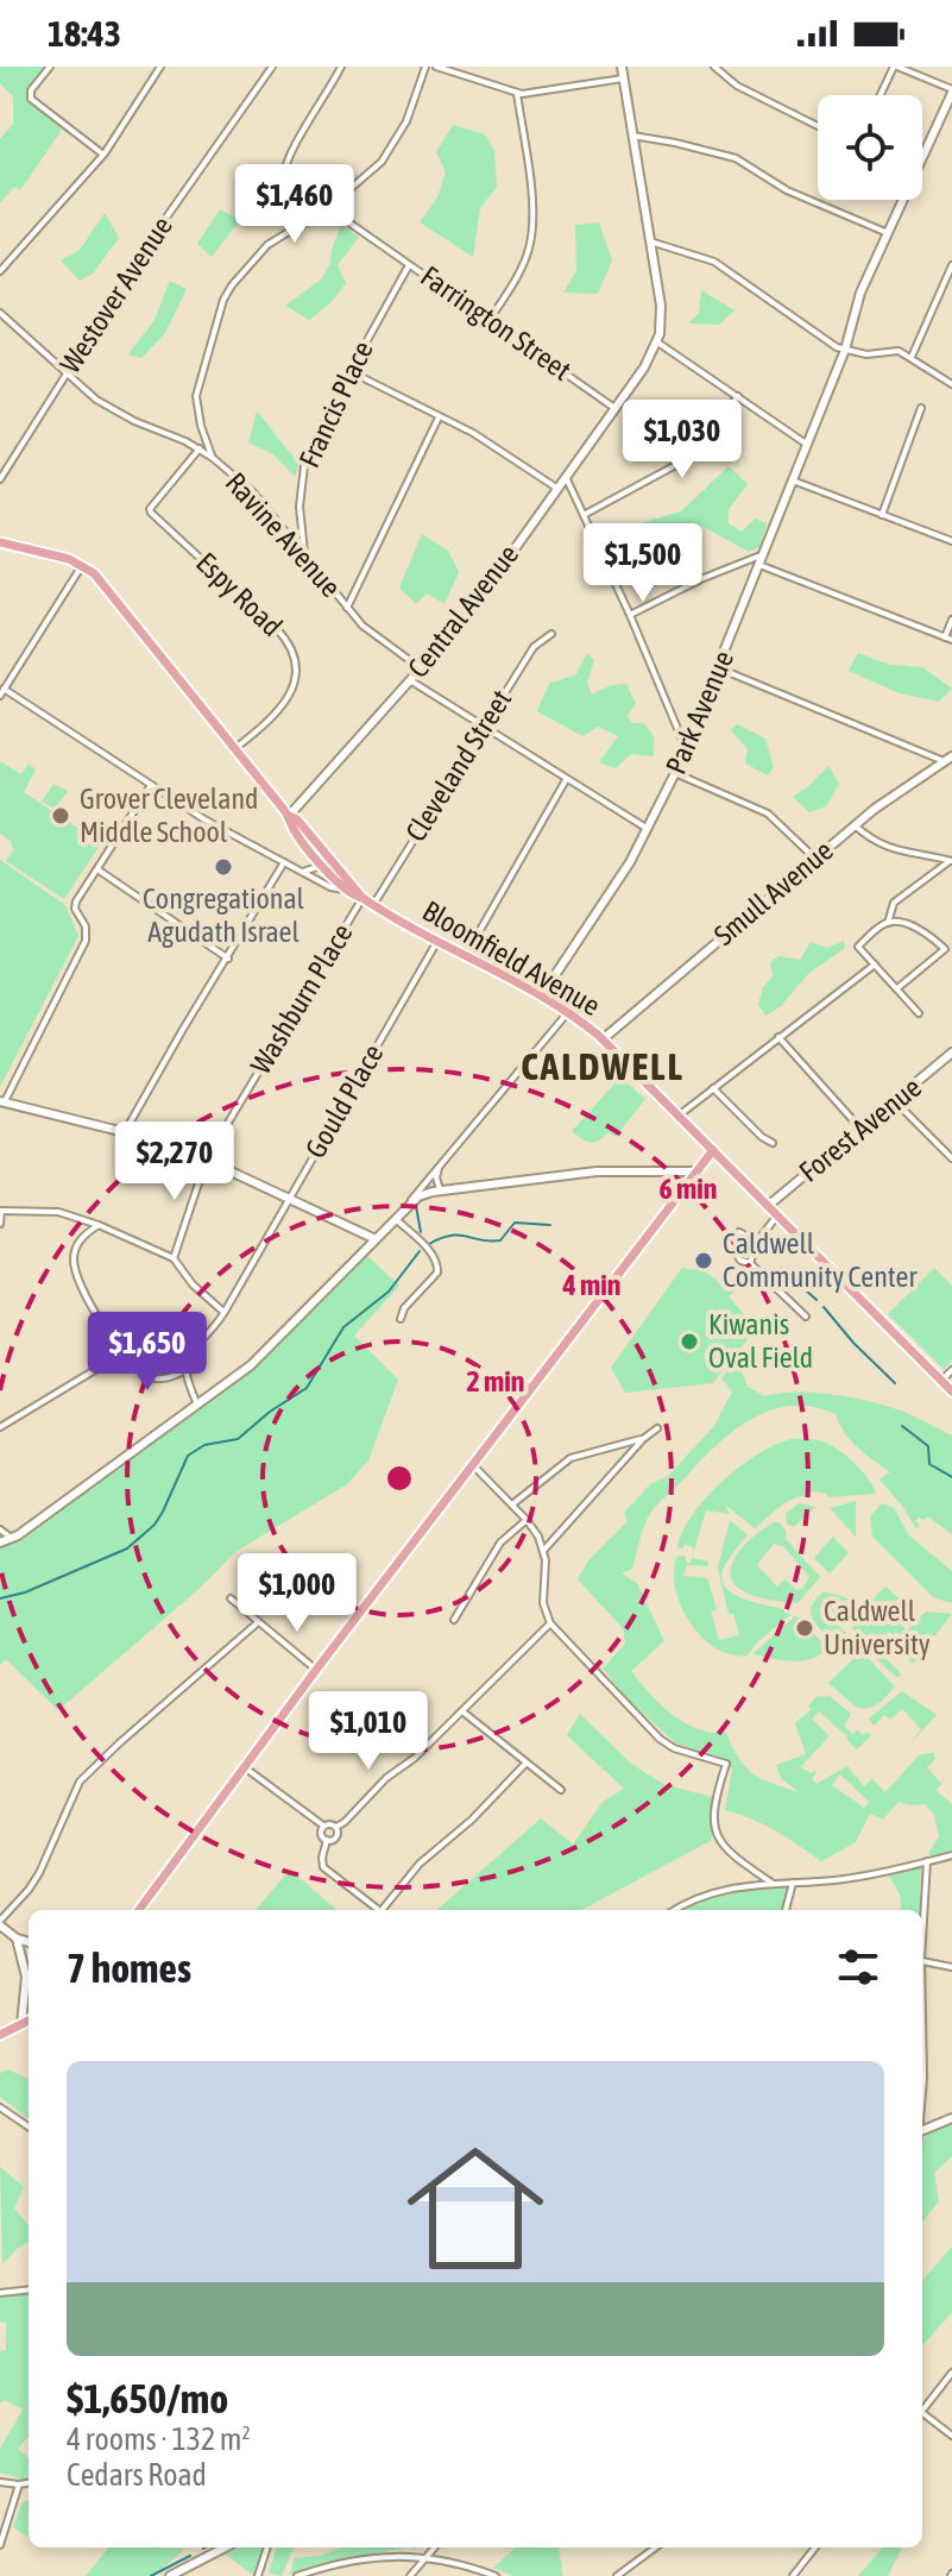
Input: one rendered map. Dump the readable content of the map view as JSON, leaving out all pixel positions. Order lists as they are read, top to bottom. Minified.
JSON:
{"streets":{"main road":["Bloomfield Avenue"],"street":["Westover Avenue","Farrington Street","Francis Place","Ravine Avenue","Espy Road","Central Avenue","Park Avenue","Cleveland Street","Smull Avenue","Washburn Place","Gould Place","Forest Avenue"]},"crossings":[["Westover Avenue","Ravine Avenue"],["Farrington Street","Francis Place"],["Farrington Street","Central Avenue"],["Francis Place","Ravine Avenue"],["Ravine Avenue","Espy Road"],["Ravine Avenue","Central Avenue"],["Espy Road","Bloomfield Avenue"],["Central Avenue","Bloomfield Avenue"],["Park Avenue","Bloomfield Avenue"],["Cleveland Street","Bloomfield Avenue"],["Smull Avenue","Bloomfield Avenue"],["Bloomfield Avenue","Washburn Place"],["Bloomfield Avenue","Gould Place"],["Bloomfield Avenue","Forest Avenue"]],"districts":["CALDWELL"],"places":["Grover Cleveland Middle School","Congregational Agudath Israel","Caldwell Community Center","Kiwanis Oval Field","Caldwell University"],"page":{"status":"18:43","price":["$1,460","$1,030","$1,500","$2,270","$1,650","$1,000","$1,010"],"heading":"7 homes","list":[{"name":"$1,650/mo","note":"4 rooms · 132 m² · Cedars Road"}]},"rings":["6 min","4 min","2 min"]}
